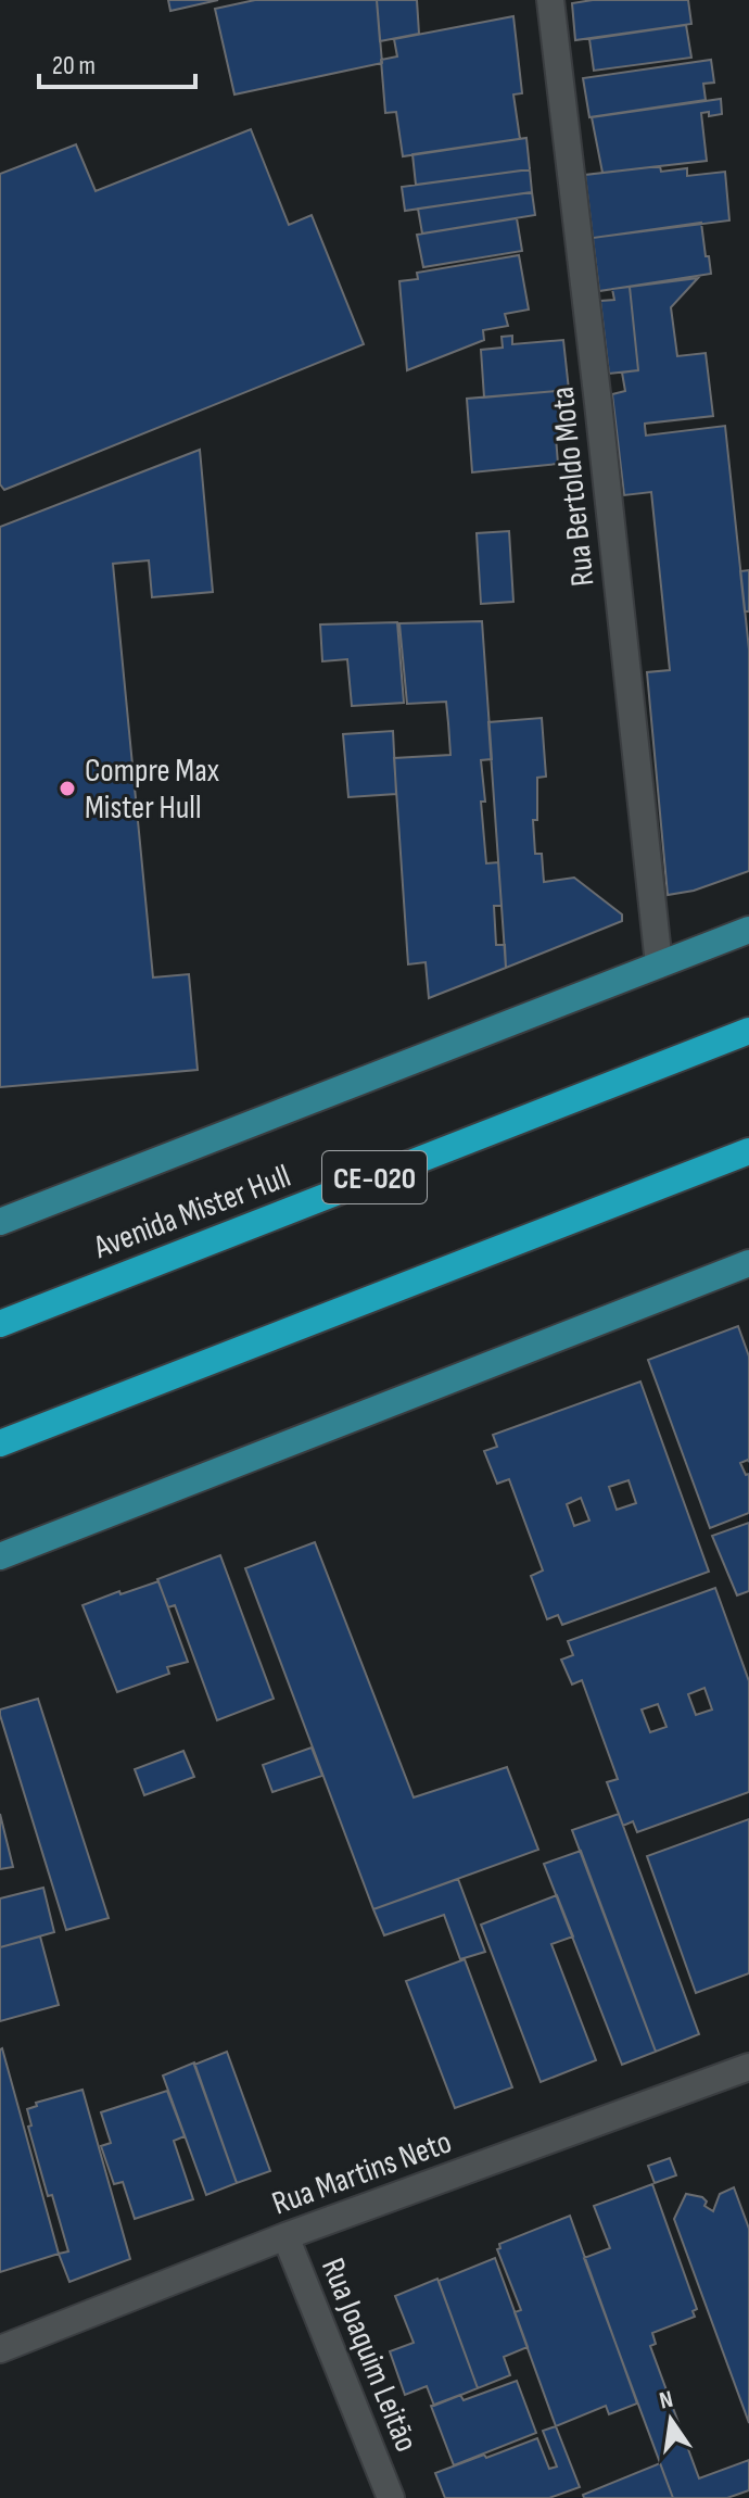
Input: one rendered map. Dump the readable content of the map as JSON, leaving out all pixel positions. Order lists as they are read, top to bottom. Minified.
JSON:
{"streets":{"highway":["CE-020","Avenida Mister Hull"],"street":["Rua Bertoldo Mota","Rua Martins Neto","Rua Joaquim Leitão"]},"crossings":[["Rua Bertoldo Mota","Avenida Mister Hull"],["Rua Martins Neto","Rua Joaquim Leitão"]],"places":["Compre Max Mister Hull"],"scale_bar":"20 m","north":"top"}
